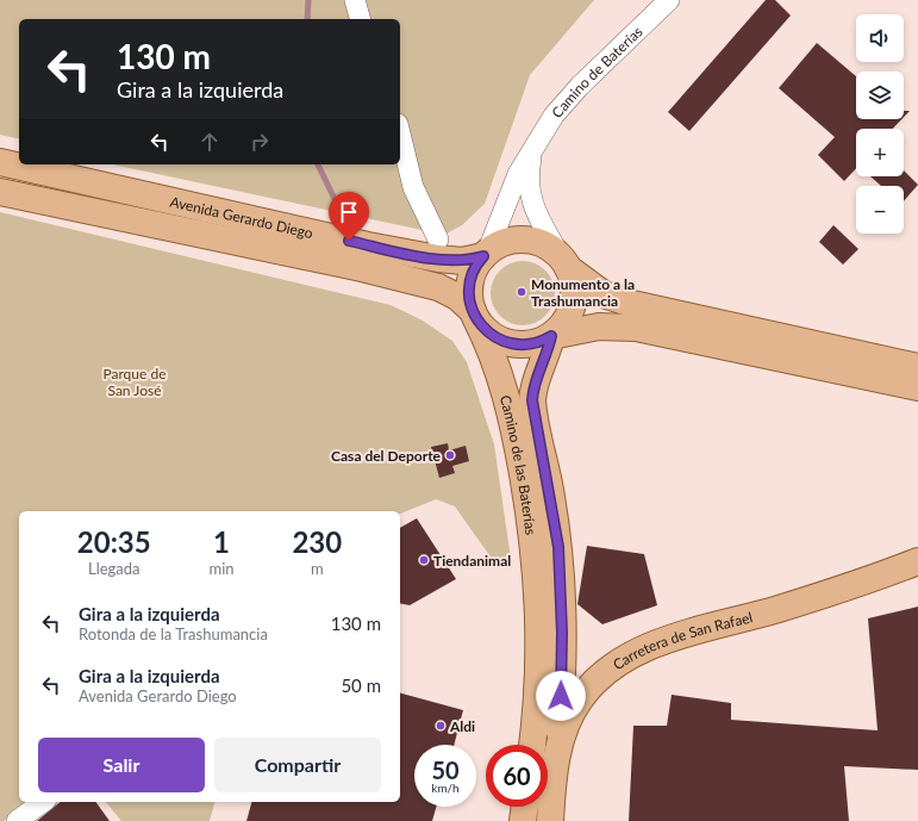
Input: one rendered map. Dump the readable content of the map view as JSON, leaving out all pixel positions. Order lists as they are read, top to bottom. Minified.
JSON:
{"streets":{"main road":["Avenida Gerardo Diego","Camino de las Baterías","Carretera de San Rafael"],"street":["Camino de Baterías"]},"crossings":[["Camino de Baterías","Avenida Gerardo Diego"],["Camino de Baterías","Camino de las Baterías"],["Avenida Gerardo Diego","Camino de las Baterías"],["Camino de las Baterías","Carretera de San Rafael"]],"parks":["Parque de San José"],"places":["Monumento a la Trashumancia","Casa del Deporte","Tiendanimal","Aldi"],"page":{"map_buttons":["+","−"],"turn":["130 m","Gira a la izquierda"],"eta":["20:35","Llegada","1","min","230","m"],"list":[{"name":"Gira a la izquierda","note":"Rotonda de la Trashumancia","value":"130 m"},{"name":"Gira a la izquierda","note":"Avenida Gerardo Diego","value":"50 m"}],"buttons":["Salir","Compartir"],"speed":"50 km/h","limit":"60"}}
